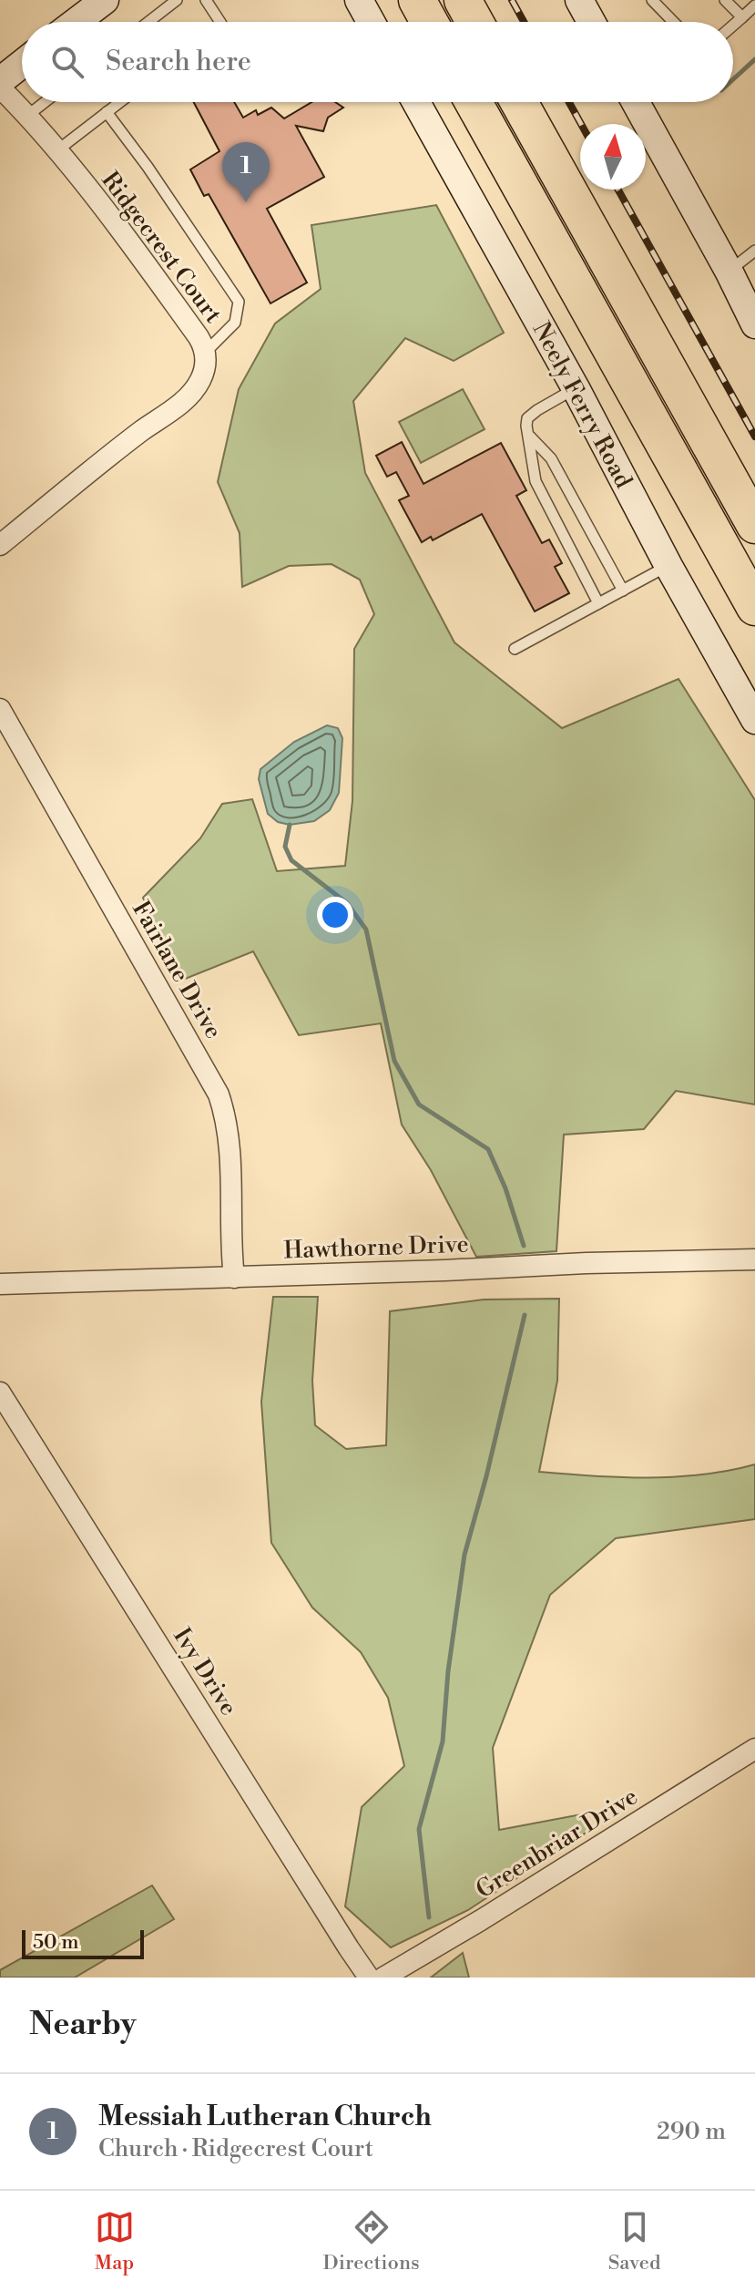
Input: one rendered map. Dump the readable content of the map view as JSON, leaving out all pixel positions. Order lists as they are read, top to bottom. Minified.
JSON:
{"streets":{"street":["Ridgecrest Court","Neely Ferry Road","Fairlane Drive","Hawthorne Drive","Ivy Drive","Greenbriar Drive"]},"crossings":[["Fairlane Drive","Hawthorne Drive"]],"scale_bar":"50 m","north":"top","page":{"search":"Search here","pins":"1","scale":"50 m","heading":"Nearby","list":[{"mark":"1","name":"Messiah Lutheran Church","note":"Church · Ridgecrest Court","value":"290 m"}],"nav":["Map","Directions","Saved"]}}
